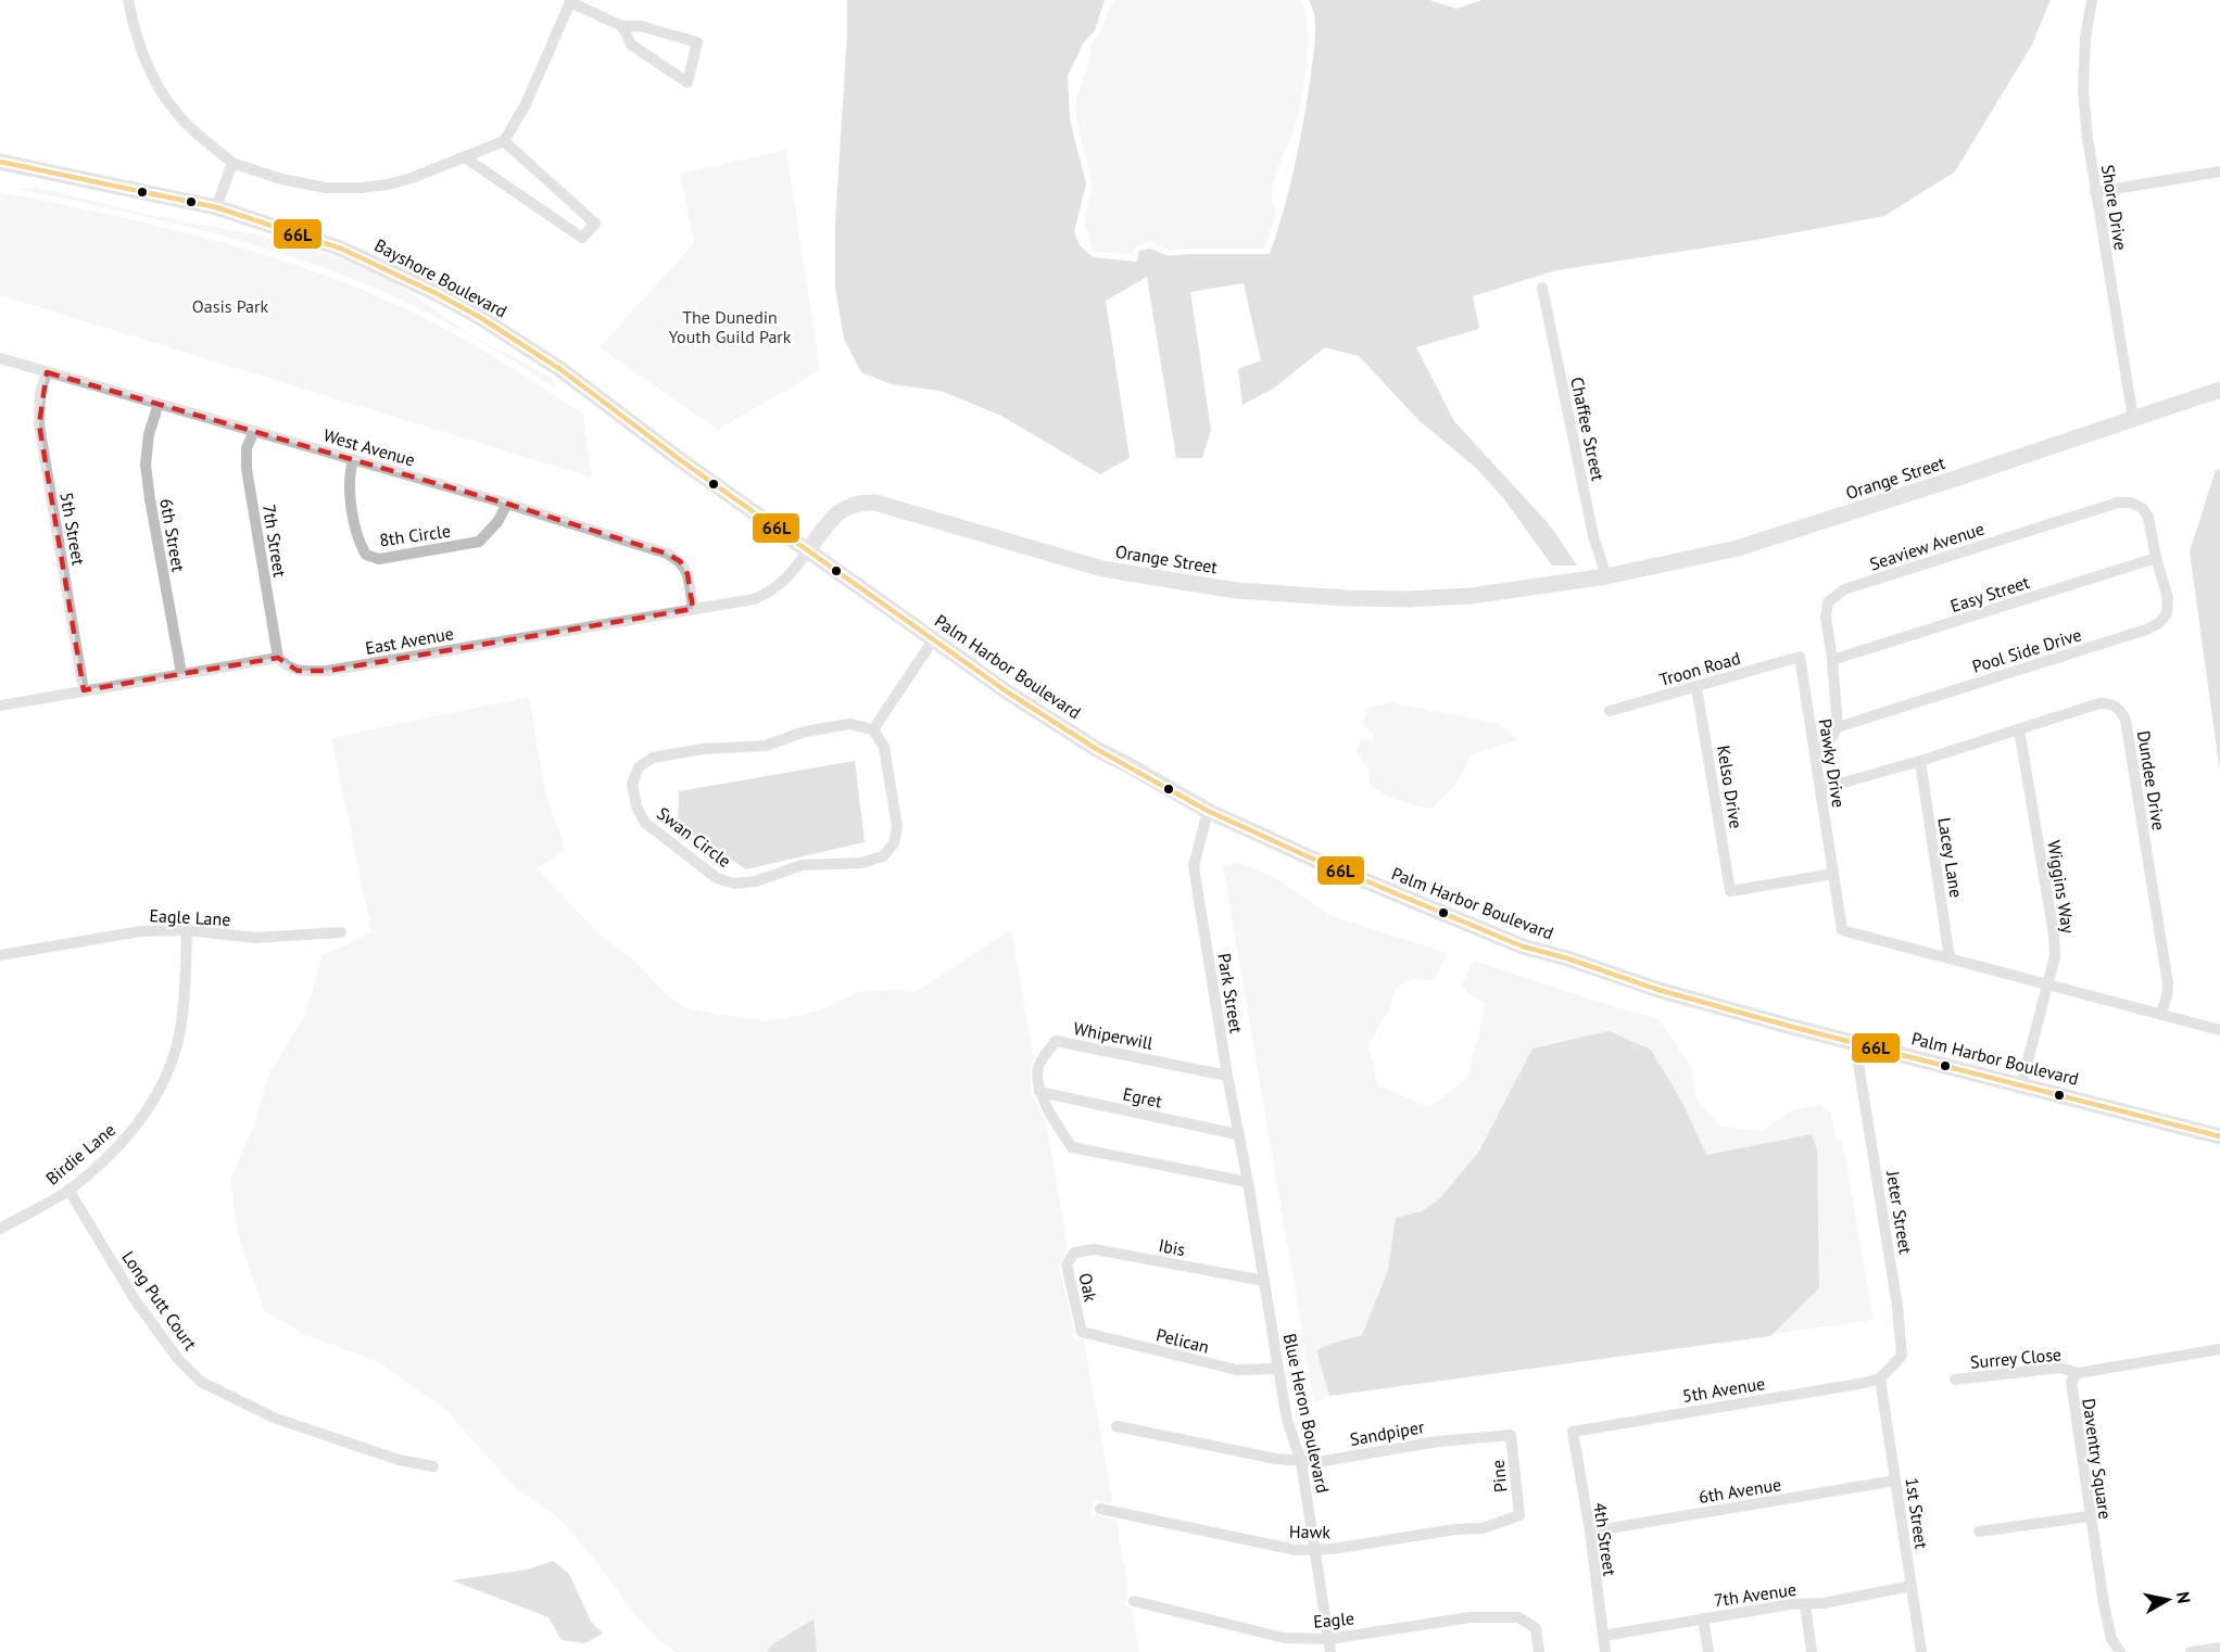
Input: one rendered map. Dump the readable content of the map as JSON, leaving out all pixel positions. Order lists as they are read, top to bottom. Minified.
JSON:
{"streets":{"main road":["Bayshore Boulevard","Orange Street","Palm Harbor Boulevard"],"street":["Shore Drive","Chaffee Street","West Avenue","5th Street","6th Street","8th Circle","7th Street","Seaview Avenue","Easy Street","East Avenue","Pool Side Drive","Troon Road","Pawky Drive","Dundee Drive","Kelso Drive","Swan Circle","Lacey Lane","Wiggins Way","Eagle Lane","Park Street","Whiperwill","Egret","Birdie Lane","Jeter Street","Ibis","Oak","Long Putt Court","Pelican","Surrey Close","5th Avenue","Blue Heron Boulevard","Sandpiper","Daventry Square","Pine","6th Avenue","1st Street","Hawk","4th Street","7th Avenue","Eagle"]},"crossings":[["Shore Drive","Orange Street"],["Bayshore Boulevard","Orange Street"],["Bayshore Boulevard","East Avenue"],["Bayshore Boulevard","Palm Harbor Boulevard"],["Chaffee Street","Orange Street"],["West Avenue","5th Street"],["West Avenue","6th Street"],["West Avenue","8th Circle"],["West Avenue","7th Street"],["West Avenue","East Avenue"],["Orange Street","East Avenue"],["Orange Street","Palm Harbor Boulevard"],["7th Street","East Avenue"],["Seaview Avenue","Easy Street"],["Seaview Avenue","Pool Side Drive"],["Easy Street","Pool Side Drive"],["East Avenue","Palm Harbor Boulevard"],["Palm Harbor Boulevard","Wiggins Way"],["Palm Harbor Boulevard","Park Street"],["Palm Harbor Boulevard","Jeter Street"],["Troon Road","Pawky Drive"],["Troon Road","Kelso Drive"],["Pawky Drive","Dundee Drive"],["Pawky Drive","Kelso Drive"],["Dundee Drive","Lacey Lane"],["Dundee Drive","Wiggins Way"],["Eagle Lane","Birdie Lane"],["Park Street","Whiperwill"],["Park Street","Egret"],["Park Street","Blue Heron Boulevard"],["Whiperwill","Egret"],["Birdie Lane","Long Putt Court"],["Jeter Street","5th Avenue"],["Jeter Street","1st Street"],["Ibis","Oak"],["Ibis","Blue Heron Boulevard"],["Oak","Pelican"],["Pelican","Blue Heron Boulevard"],["Surrey Close","Daventry Square"],["5th Avenue","1st Street"],["5th Avenue","4th Street"],["Blue Heron Boulevard","Sandpiper"],["Blue Heron Boulevard","Hawk"],["Blue Heron Boulevard","Eagle"],["Sandpiper","Pine"],["Pine","Hawk"],["6th Avenue","1st Street"],["6th Avenue","4th Street"],["1st Street","7th Avenue"],["4th Street","7th Avenue"]],"parks":["Oasis Park","The Dunedin Youth Guild Park"],"lines":["transit line 66L"],"north":"right"}
